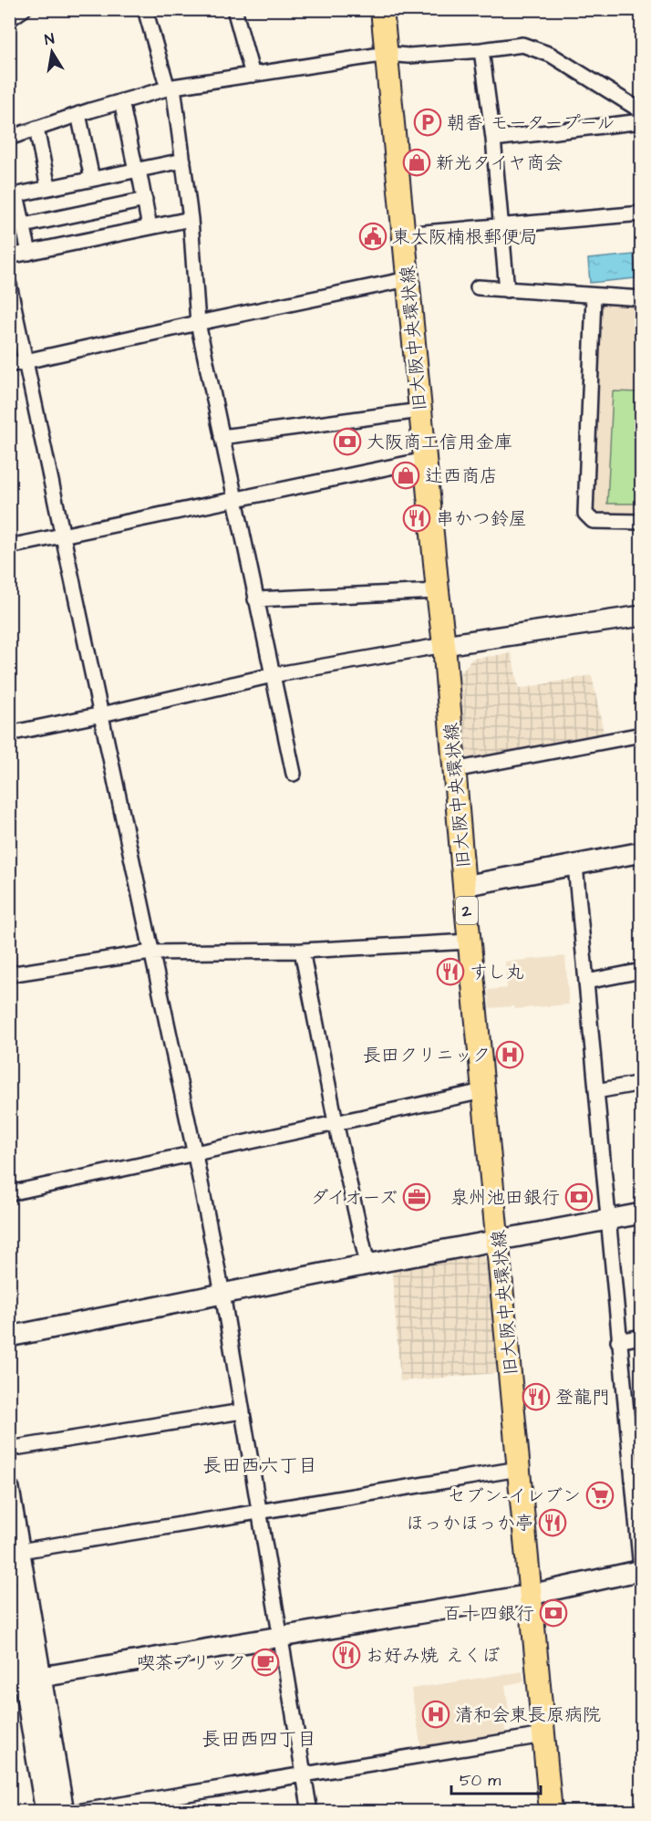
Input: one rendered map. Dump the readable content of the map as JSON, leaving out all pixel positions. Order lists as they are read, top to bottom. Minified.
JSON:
{"streets":{"main road":["旧大阪中央環状線","2"]},"districts":["長田西六丁目","長田西四丁目"],"places":{"parking":["朝香 モータープール"],"shop":["新光タイヤ商会","辻西商店"],"public building":["東大阪楠根郵便局"],"bank":["大阪商工信用金庫","泉州池田銀行","百十四銀行"],"restaurant":["串かつ鈴屋","すし丸","登龍門","ほっかほっか亭","お好み焼 えくぼ"],"hospital":["長田クリニック","清和会東長原病院"],"office":["ダイオーズ"],"supermarket":["セブン-イレブン"],"cafe":["喫茶ブリック"]},"scale_bar":"50 m","north":"top"}
